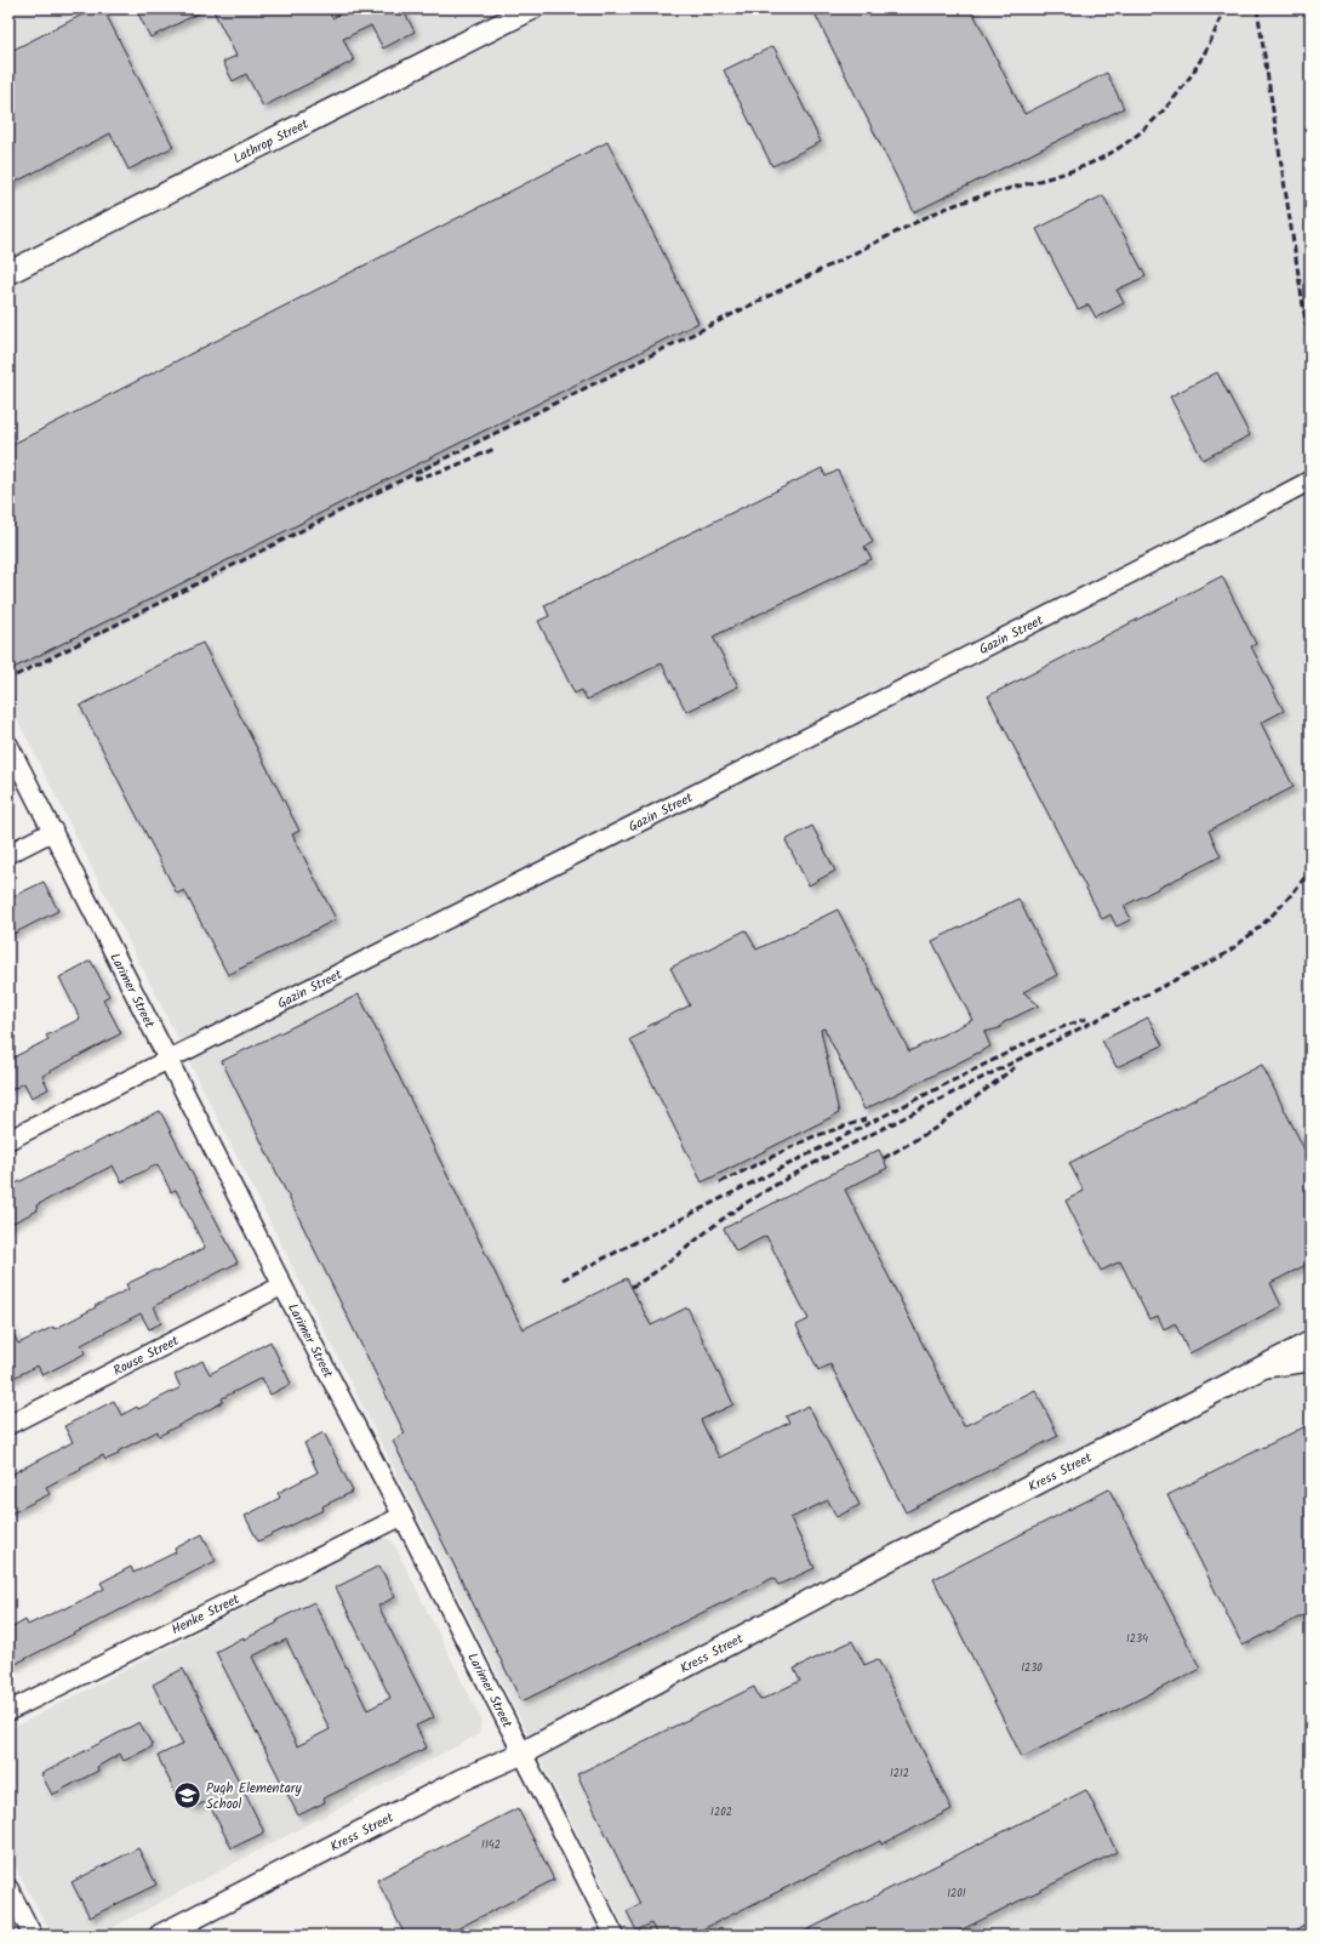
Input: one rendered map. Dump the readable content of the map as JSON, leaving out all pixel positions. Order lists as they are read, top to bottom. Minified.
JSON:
{"streets":{"street":["Lathrop Street","Gazin Street","Larimer Street","Rouse Street","Kress Street","Henke Street"]},"crossings":[["Gazin Street","Larimer Street"],["Larimer Street","Rouse Street"],["Larimer Street","Kress Street"],["Larimer Street","Henke Street"]],"places":{"school or university":["Pugh Elementary School"]},"house_numbers":["1234","1230","1212","1202","1142","1201"]}
